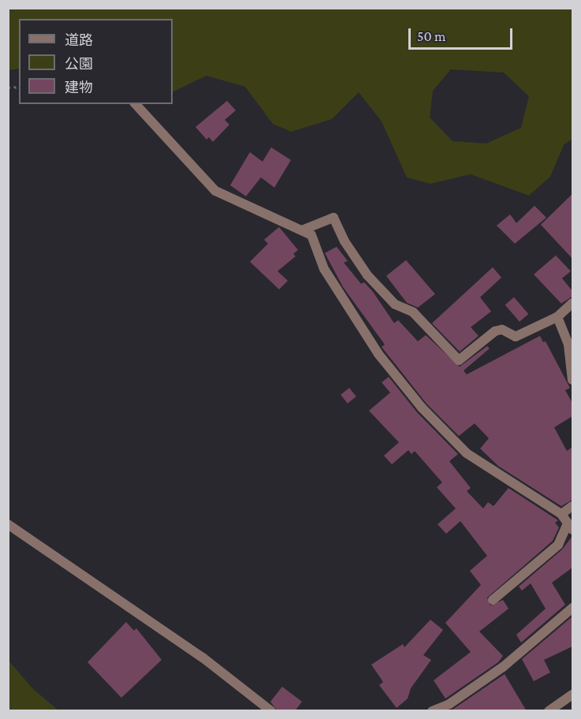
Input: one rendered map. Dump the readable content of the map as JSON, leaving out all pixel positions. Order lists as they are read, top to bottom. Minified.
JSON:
{"legend":["道路","公園","建物"],"scale_bar":"50 m"}
